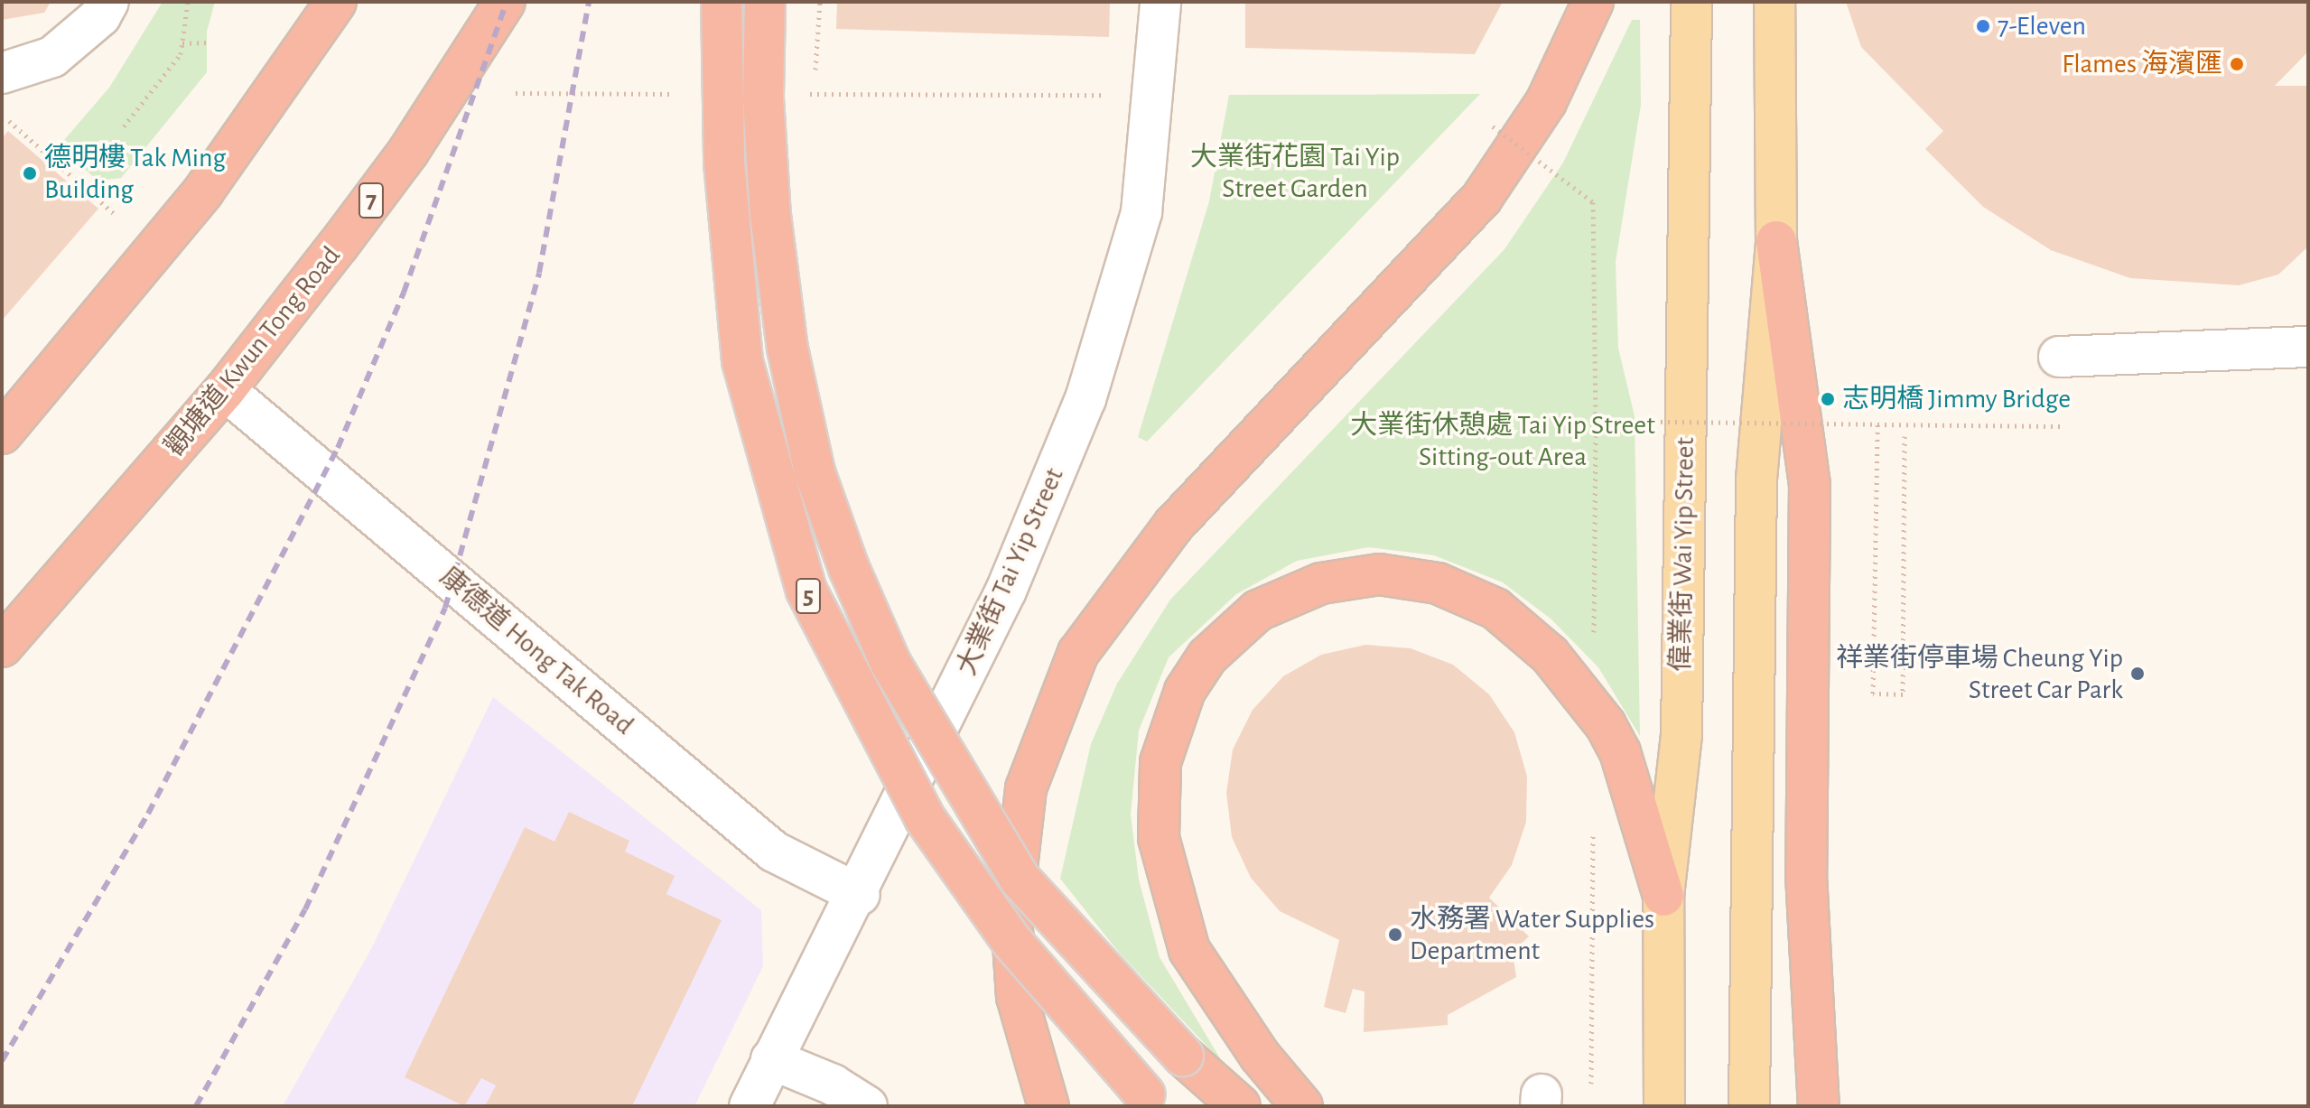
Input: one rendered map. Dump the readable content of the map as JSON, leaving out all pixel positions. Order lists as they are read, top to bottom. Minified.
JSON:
{"streets":{"highway":["7","觀塘道 Kwun Tong Road","5"],"main road":["偉業街 Wai Yip Street"],"street":["大業街 Tai Yip Street","康德道 Hong Tak Road"]},"crossings":[["觀塘道 Kwun Tong Road","康德道 Hong Tak Road"],["大業街 Tai Yip Street","康德道 Hong Tak Road"]],"parks":["大業街花園 Tai Yip Street Garden","大業街休憩處 Tai Yip Street Sitting-out Area"],"places":["7-Eleven","Flames 海濱匯","德明樓 Tak Ming Building","志明橋 Jimmy Bridge","祥業街停車場 Cheung Yip Street Car Park","水務署 Water Supplies Department"]}
